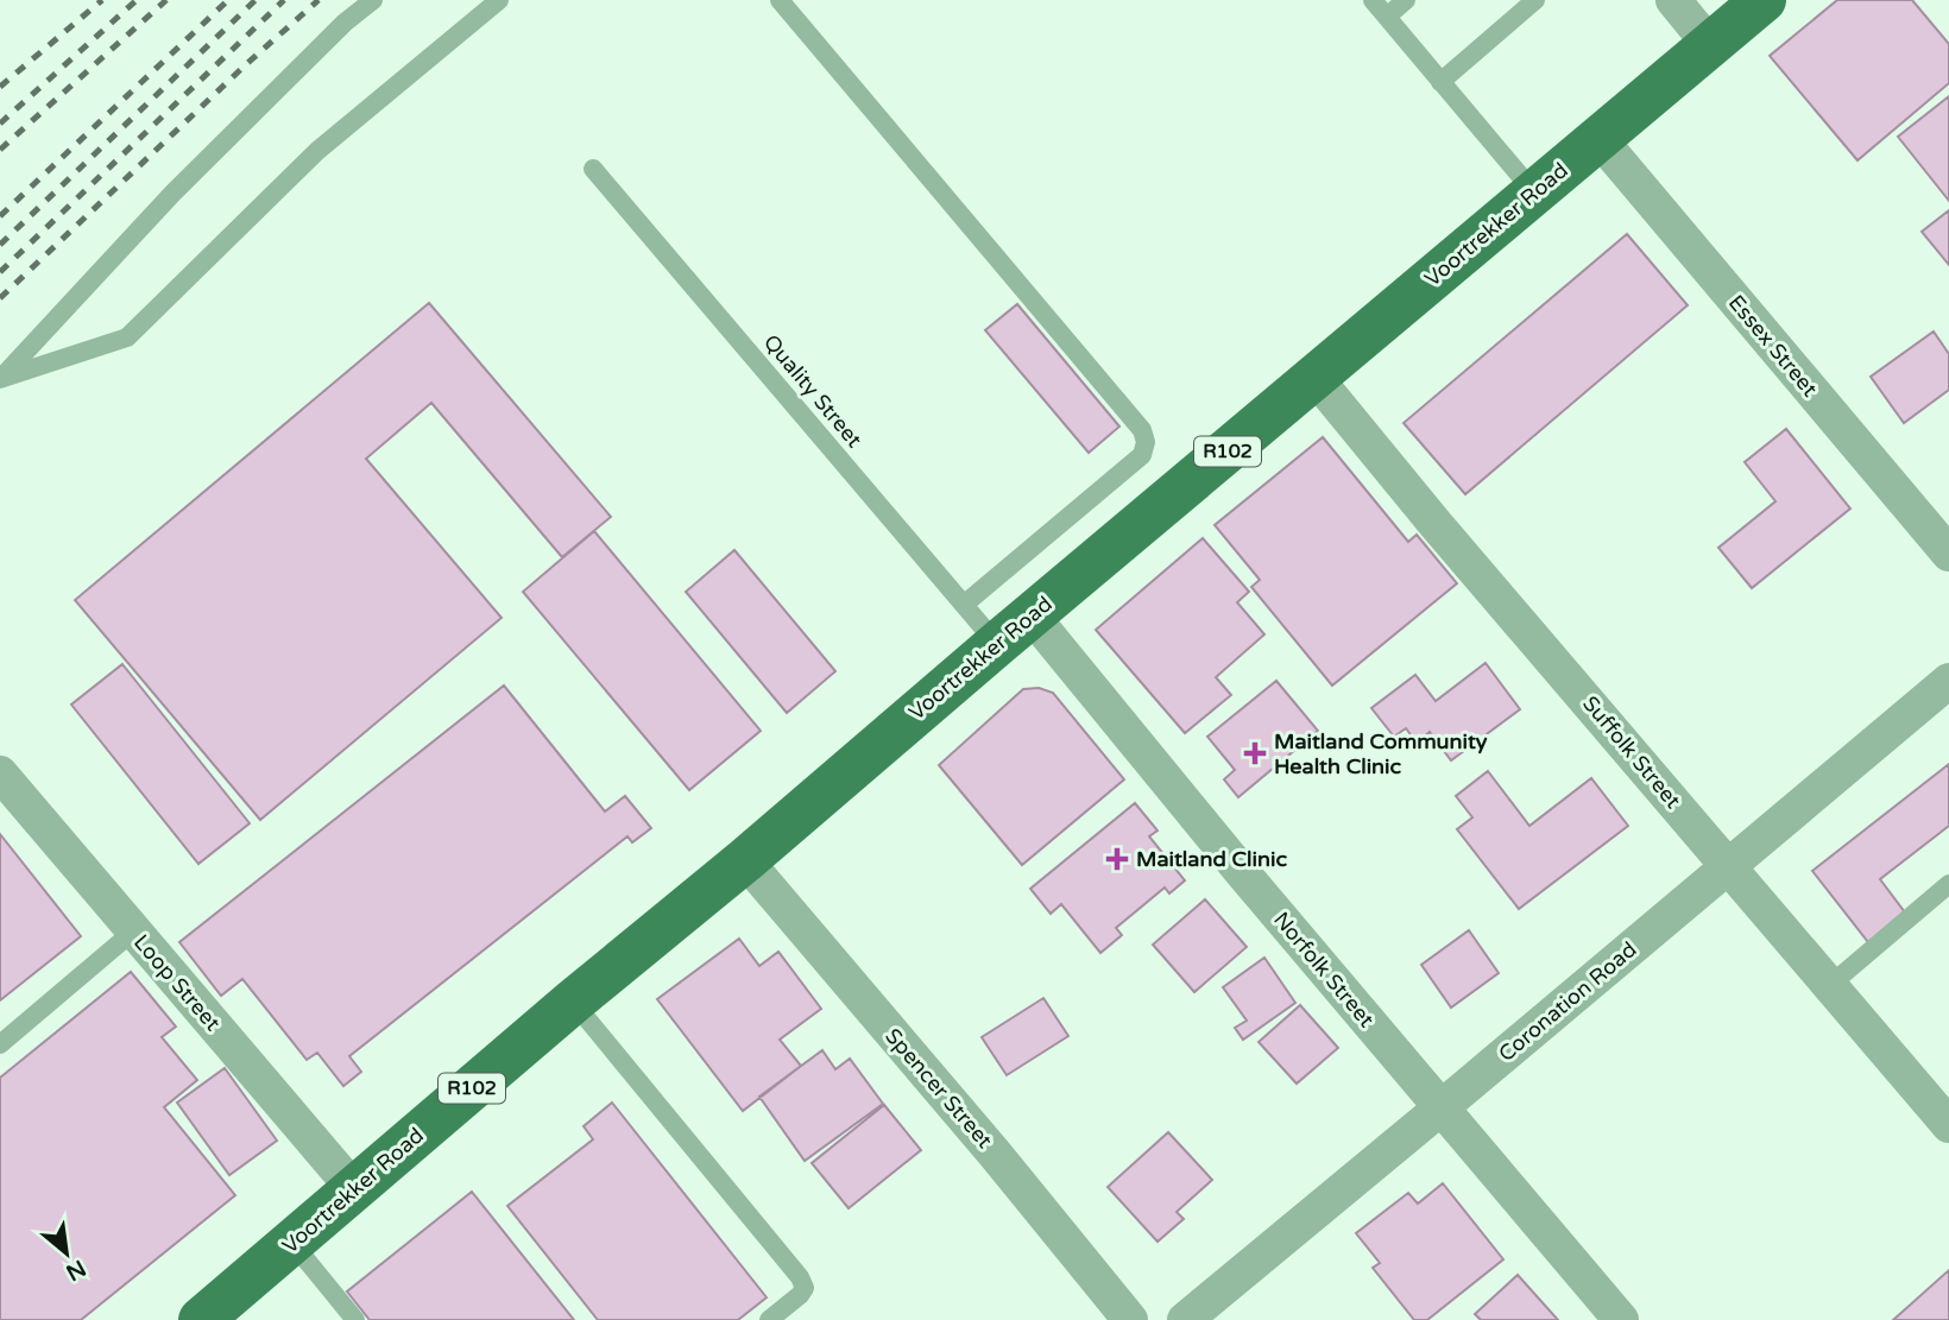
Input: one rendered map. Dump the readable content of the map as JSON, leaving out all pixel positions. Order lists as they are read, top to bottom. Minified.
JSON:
{"streets":{"main road":["Voortrekker Road","R102"],"street":["Essex Street","Suffolk Street","Norfolk Street","Loop Street","Coronation Road","Spencer Street"],"lane":["Quality Street"]},"crossings":[["Voortrekker Road","Essex Street"],["Voortrekker Road","Quality Street"],["Voortrekker Road","Suffolk Street"],["Voortrekker Road","Norfolk Street"],["Voortrekker Road","Loop Street"],["Voortrekker Road","Spencer Street"],["Suffolk Street","Coronation Road"],["Norfolk Street","Coronation Road"]],"places":{"health":["Maitland Community Health Clinic","Maitland Clinic"]},"north":"bottom right"}
